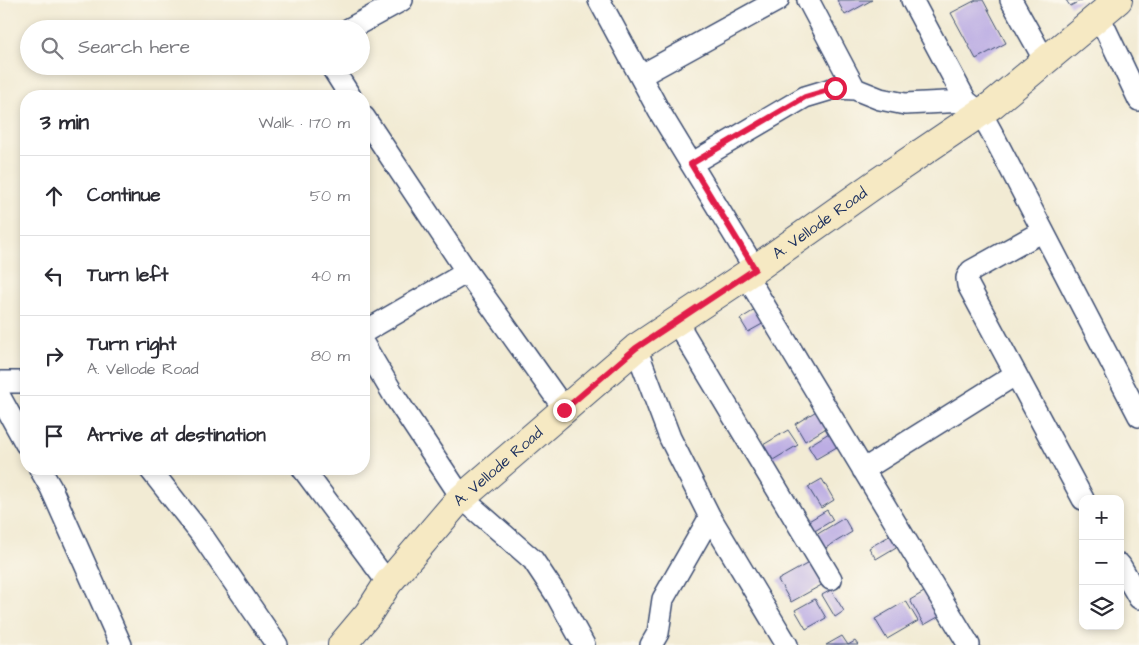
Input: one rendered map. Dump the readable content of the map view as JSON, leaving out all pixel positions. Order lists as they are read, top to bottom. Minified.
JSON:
{"streets":{"main road":["A. Vellode Road"]},"page":{"search":"Search here","heading":["3 min","Walk · 170 m"],"list":[["Continue","50 m"],["Turn left","40 m"],["Turn right","A. Vellode Road","80 m"],"Arrive at destination"],"map_buttons":["+","−"]}}
